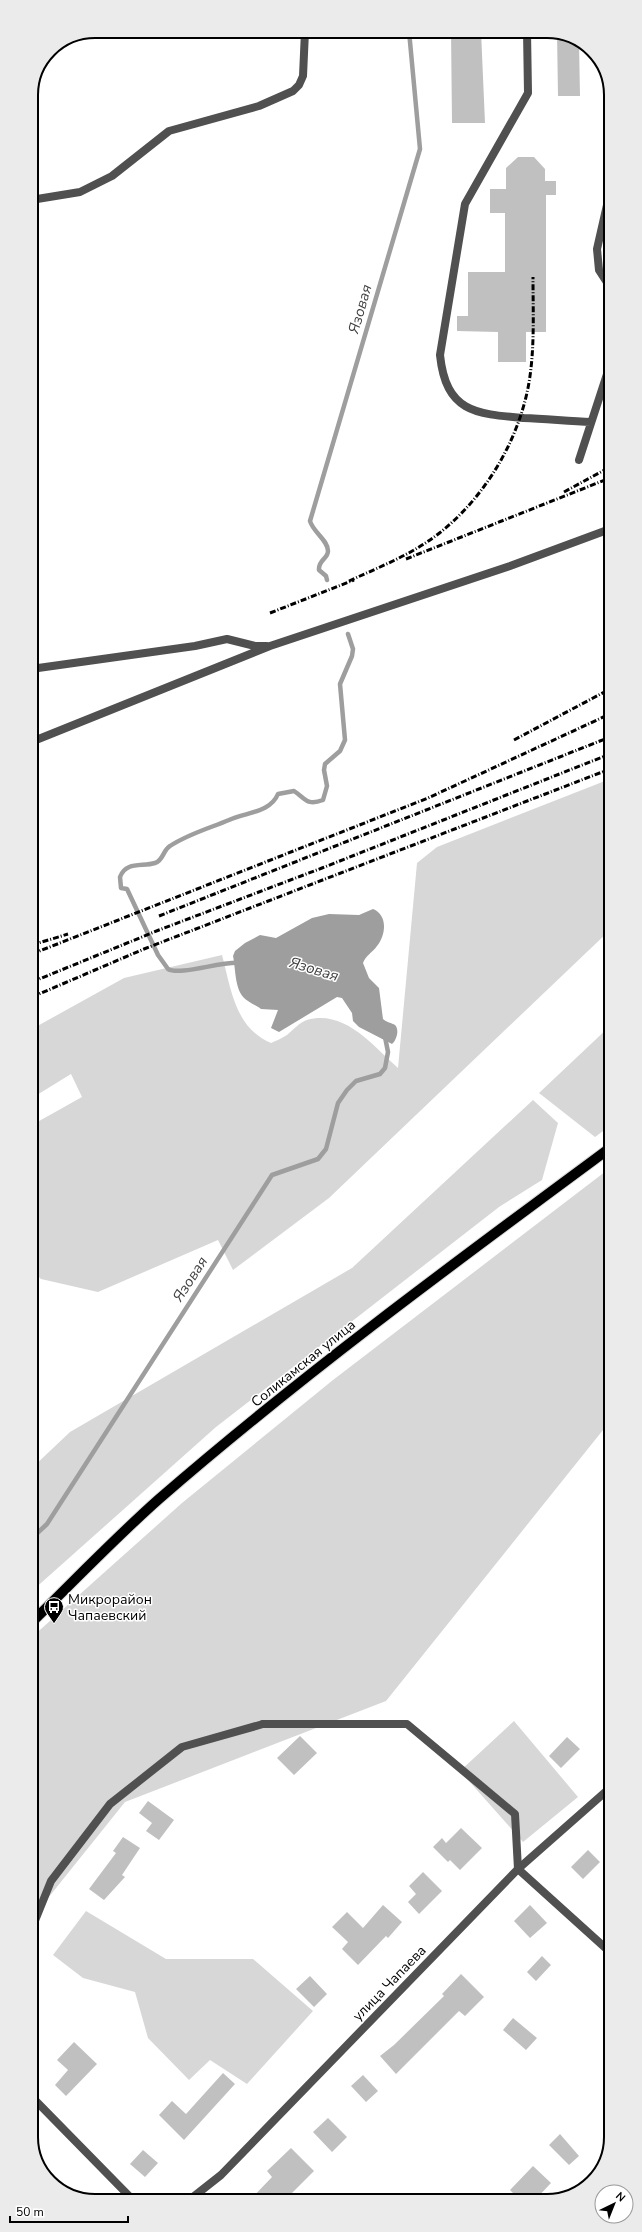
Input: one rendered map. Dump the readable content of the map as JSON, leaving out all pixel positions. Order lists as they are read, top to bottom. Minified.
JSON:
{"streets":{"main road":["Соликамская улица"],"street":["улица Чапаева"]},"water":["Язовая"],"places":{"bus stop":["Микрорайон Чапаевский"]},"scale_bar":"50 m","north":"top right"}
